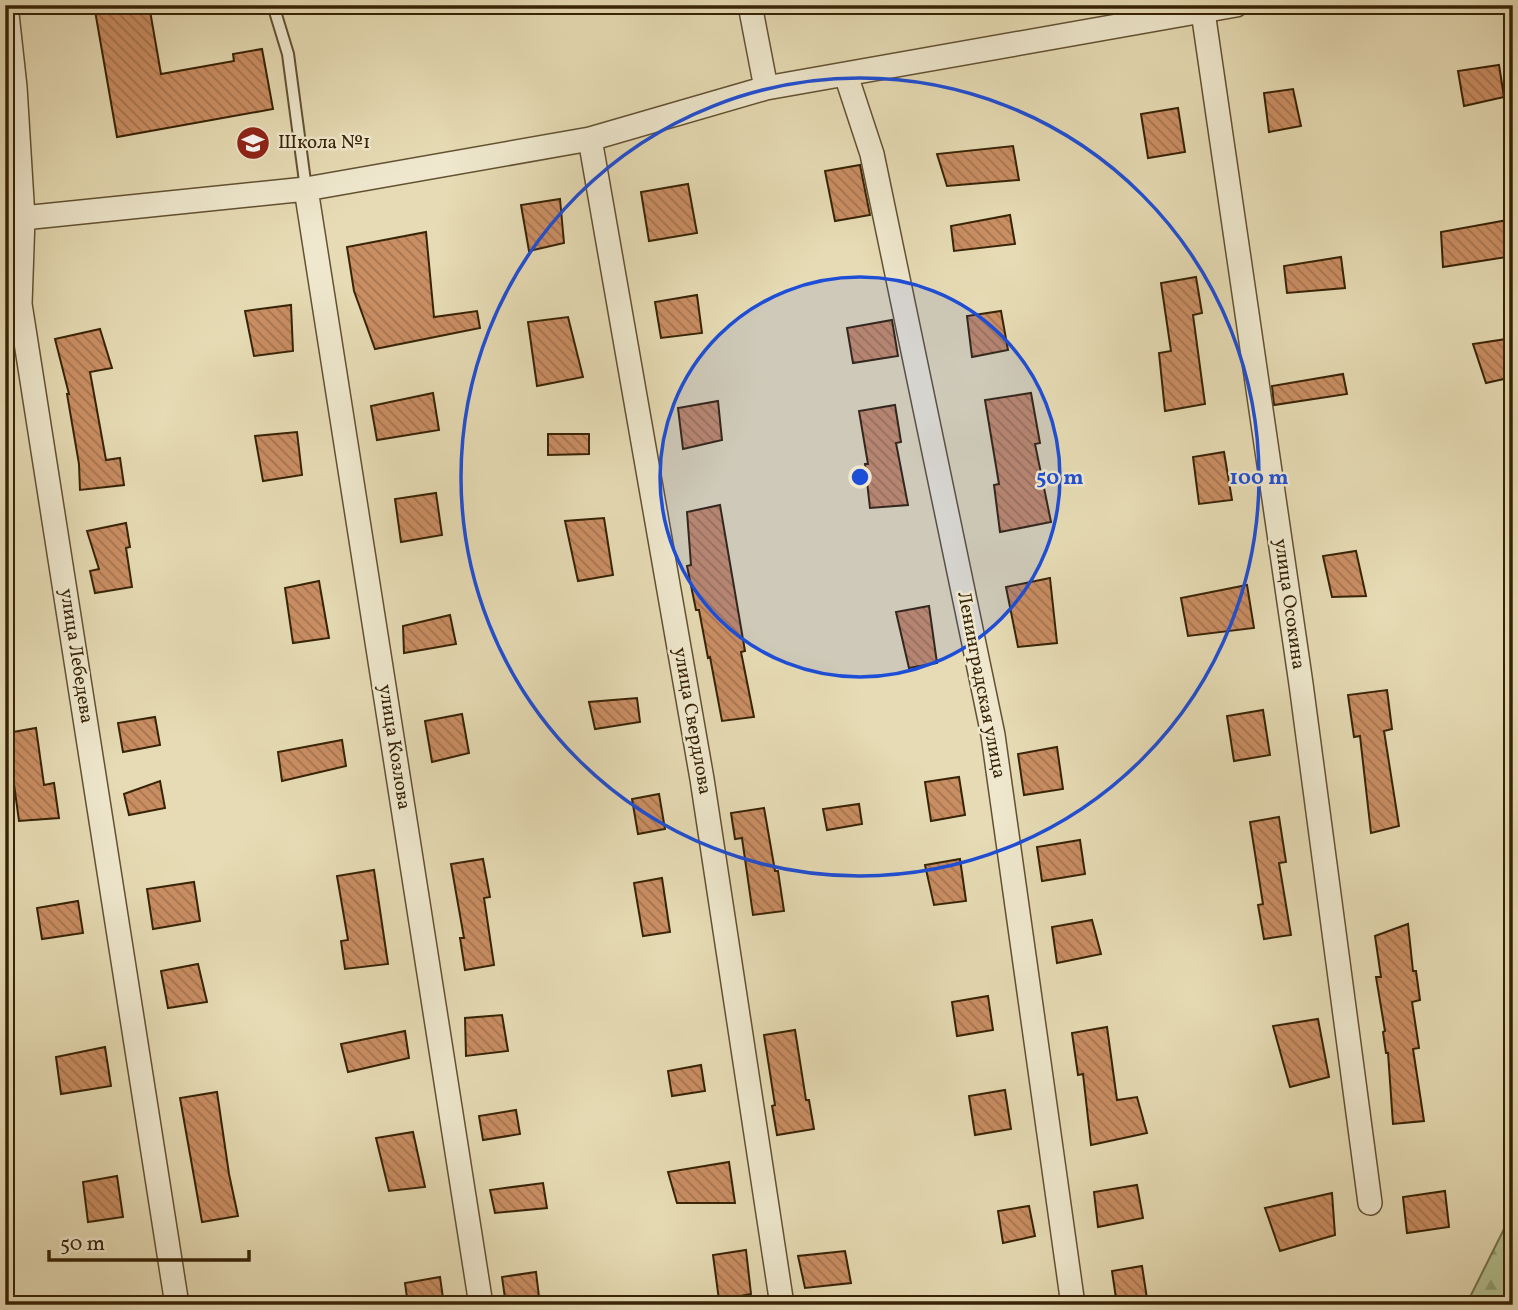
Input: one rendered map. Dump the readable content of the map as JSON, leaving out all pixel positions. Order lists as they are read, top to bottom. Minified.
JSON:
{"streets":{"street":["улица Осокина","улица Лебедева","Ленинградская улица","улица Свердлова","улица Козлова"]},"places":{"school or university":["Школа №1"]},"scale_bar":"50 m","rings":["50 m","100 m"]}
